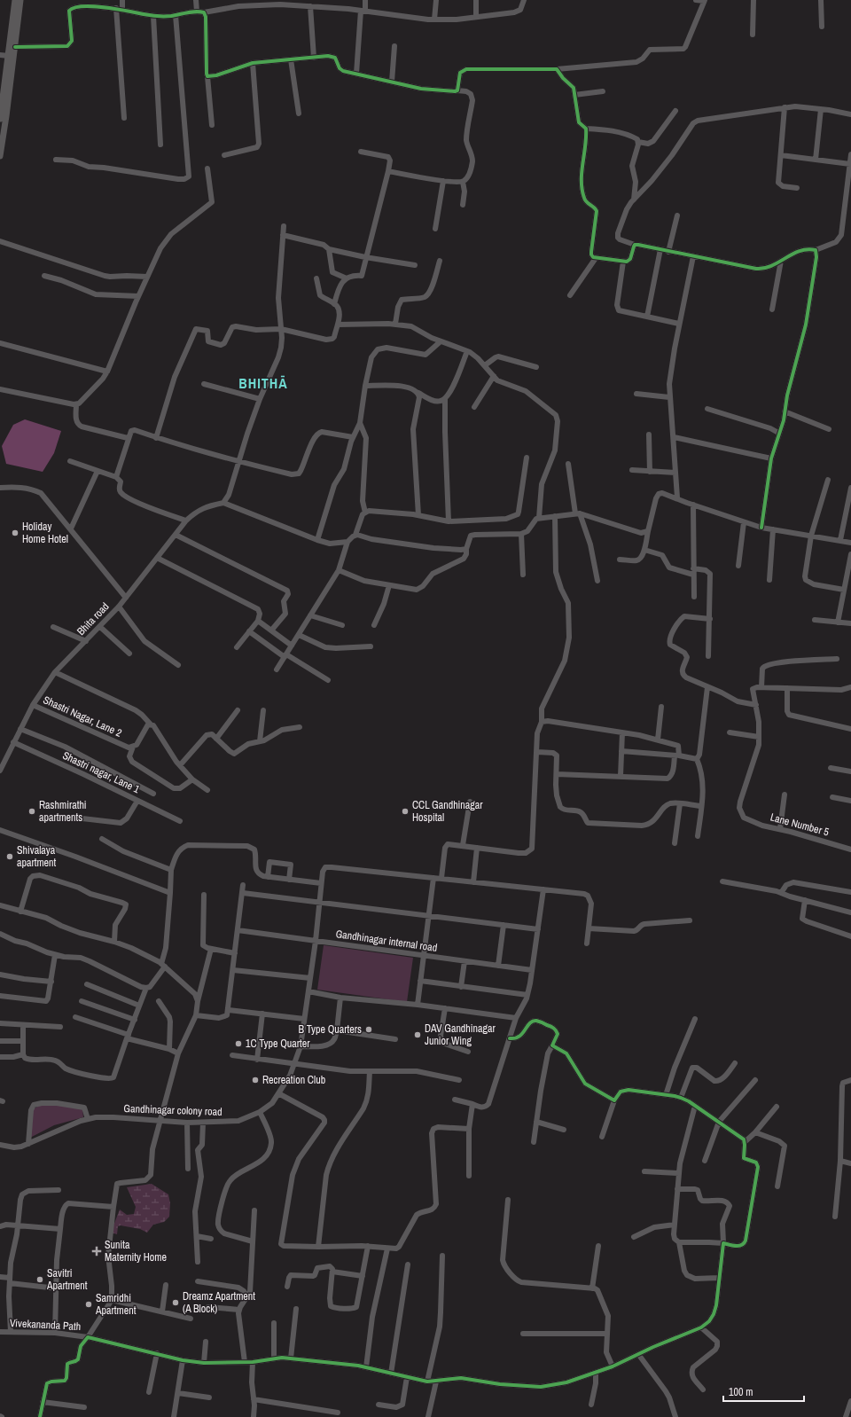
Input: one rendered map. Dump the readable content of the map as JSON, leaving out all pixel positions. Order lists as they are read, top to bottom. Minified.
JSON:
{"streets":{"street":["Bhita road","Shastri Nagar, Lane 2","Shastri nagar, Lane 1","Lane Number 5","Gandhinagar internal road","Gandhinagar colony road","Vivekananda Path"]},"crossings":[["Bhita road","Shastri Nagar, Lane 2"],["Bhita road","Shastri nagar, Lane 1"],["Gandhinagar internal road","Gandhinagar colony road"]],"districts":["BHITHĀ"],"places":{"other":["Holiday Home Hotel","Rashmirathi apartments","CCL Gandhinagar Hospital","Shivalaya apartment","B Type Quarters","DAV Gandhinagar Junior Wing","1C Type Quarter","Recreation Club","Savitri Apartment","Dreamz Apartment (A Block)","Samridhi Apartment"],"health":["Sunita Maternity Home"]},"scale_bar":"100 m"}
